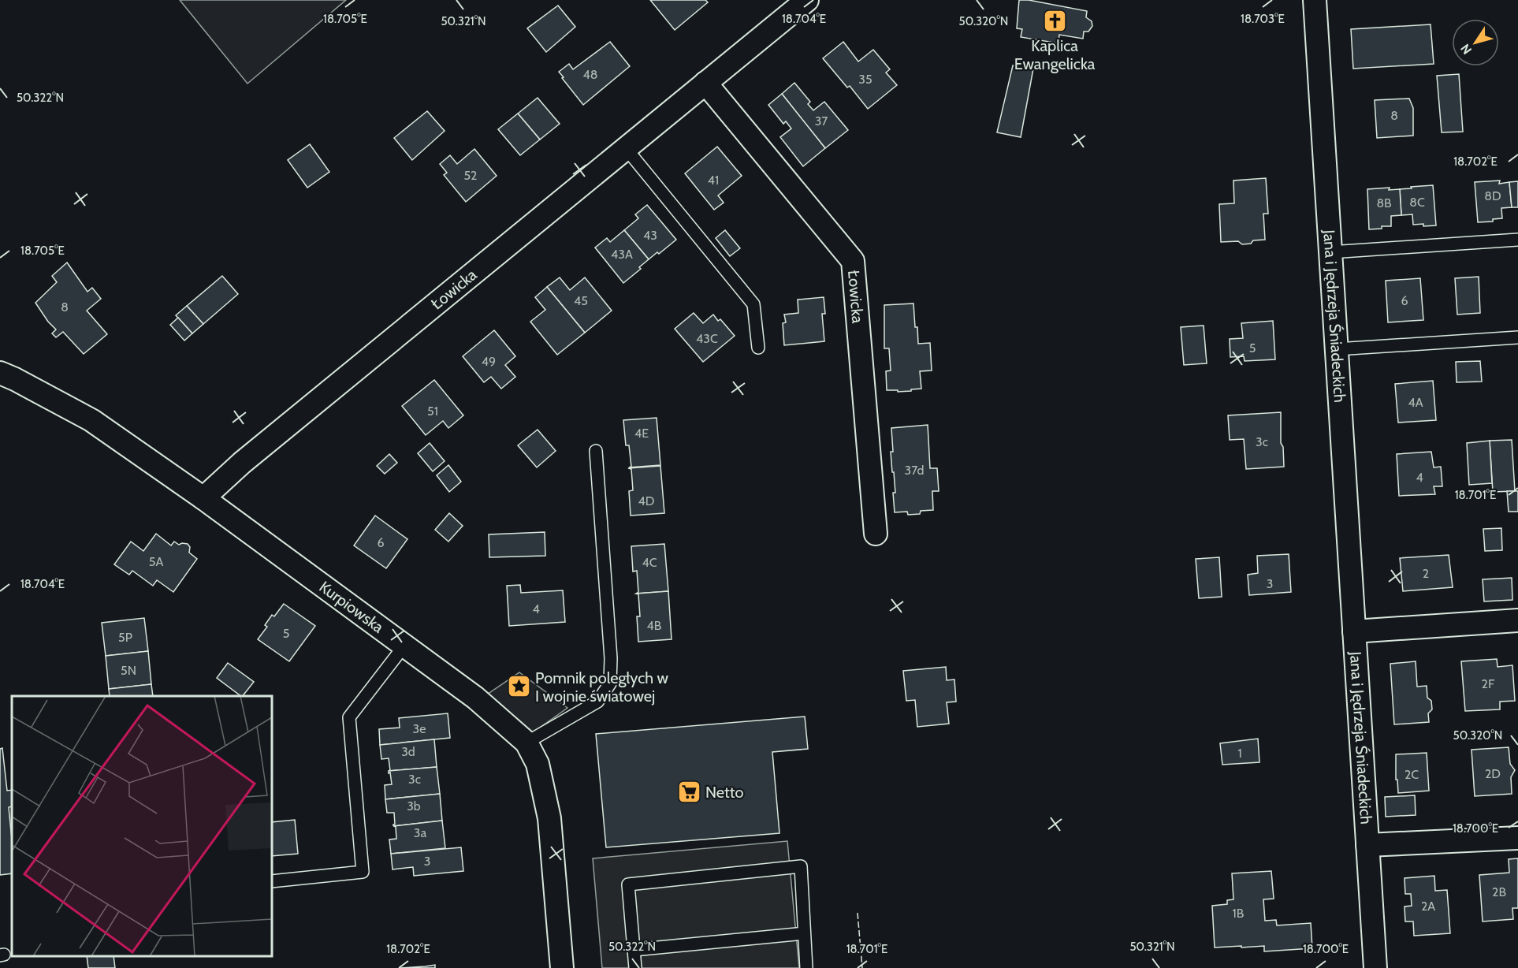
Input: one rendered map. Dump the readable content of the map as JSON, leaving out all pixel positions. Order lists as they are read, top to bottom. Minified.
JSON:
{"streets":{"street":["Łowicka","Jana i Jędrzeja Śniadeckich","Kurpiowska"]},"crossings":[["Łowicka","Kurpiowska"]],"places":{"church":["Kaplica Ewangelicka"],"place":["Pomnik poległych w I wojnie światowej"],"supermarket":["Netto"]},"house_numbers":["48","35","8","37","52","41","8D","8C","8B","43","43A","45","6","8","43C","5","49","4A","51","4E","3c","37d","4","4D","6","5A","4C","2","3","4","4B","5","5P","5N","2F","3e","3d","1","2D","2C","3c","3b","3a","3","2B","2A","1B"],"north":"bottom left","coordinates":["18.705°E","18.704°E","18.703°E","50.321°N","50.320°N","50.322°N","18.702°E","18.701°E","18.700°E"]}
